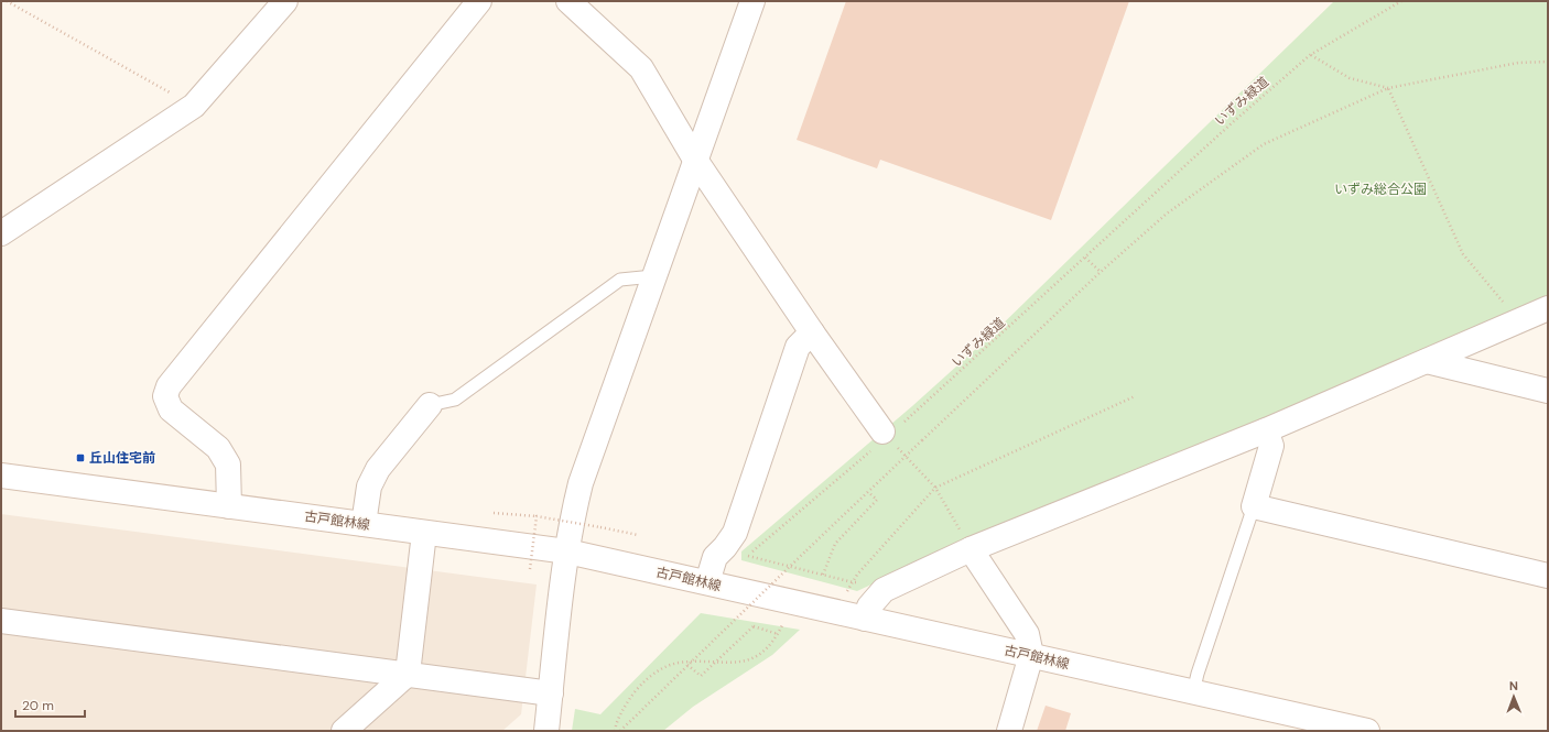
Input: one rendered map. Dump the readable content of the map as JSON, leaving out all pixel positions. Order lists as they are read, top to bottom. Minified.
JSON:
{"streets":{"street":["古戸館林線"],"path":["いずみ緑道"]},"parks":["いずみ総合公園"],"places":{"transit":["丘山住宅前"]},"scale_bar":"20 m","north":"top"}
